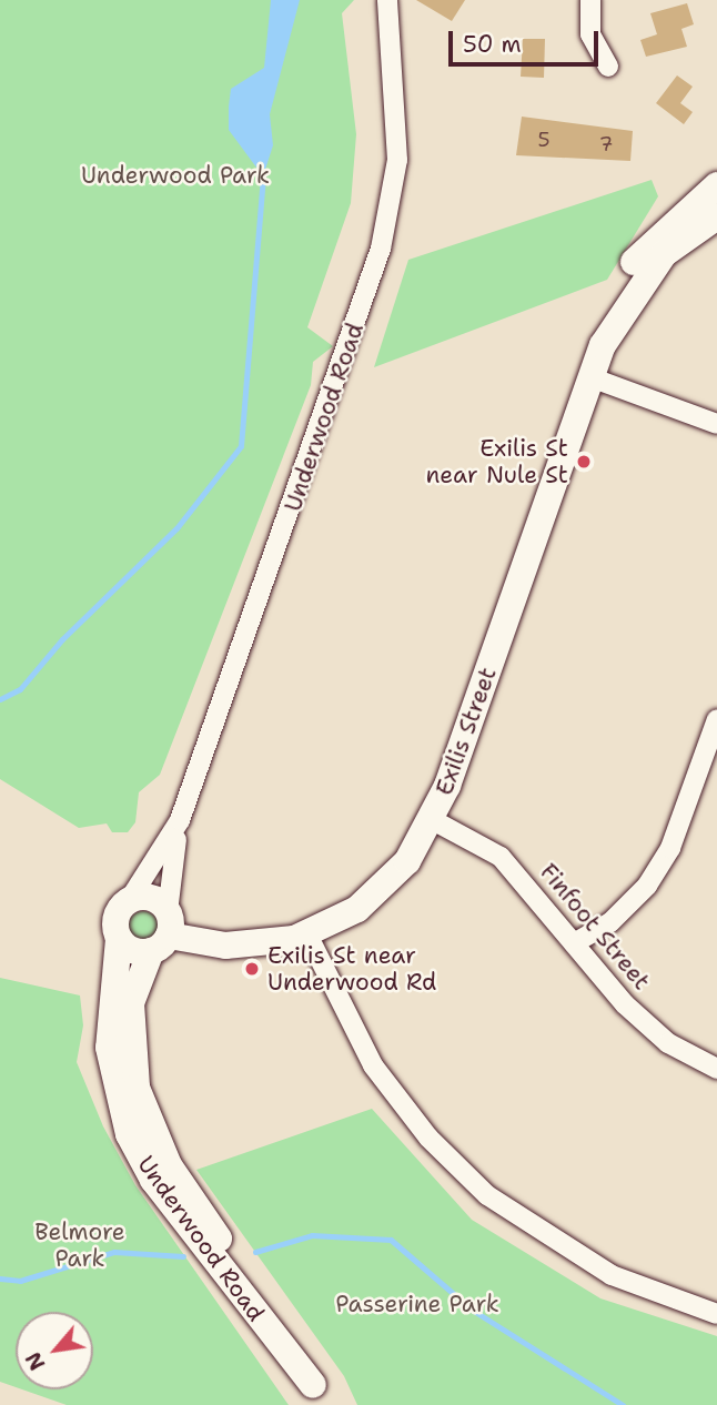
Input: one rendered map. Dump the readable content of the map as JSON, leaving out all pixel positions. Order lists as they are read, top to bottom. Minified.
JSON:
{"streets":{"street":["Underwood Road","Exilis Street","Finfoot Street"]},"crossings":[["Underwood Road","Exilis Street"],["Exilis Street","Finfoot Street"]],"parks":["Underwood Park","Belmore Park","Passerine Park"],"places":["Exilis St near Nule St","Exilis St near Underwood Rd"],"house_numbers":["5","7"],"scale_bar":"50 m","north":"bottom left"}
